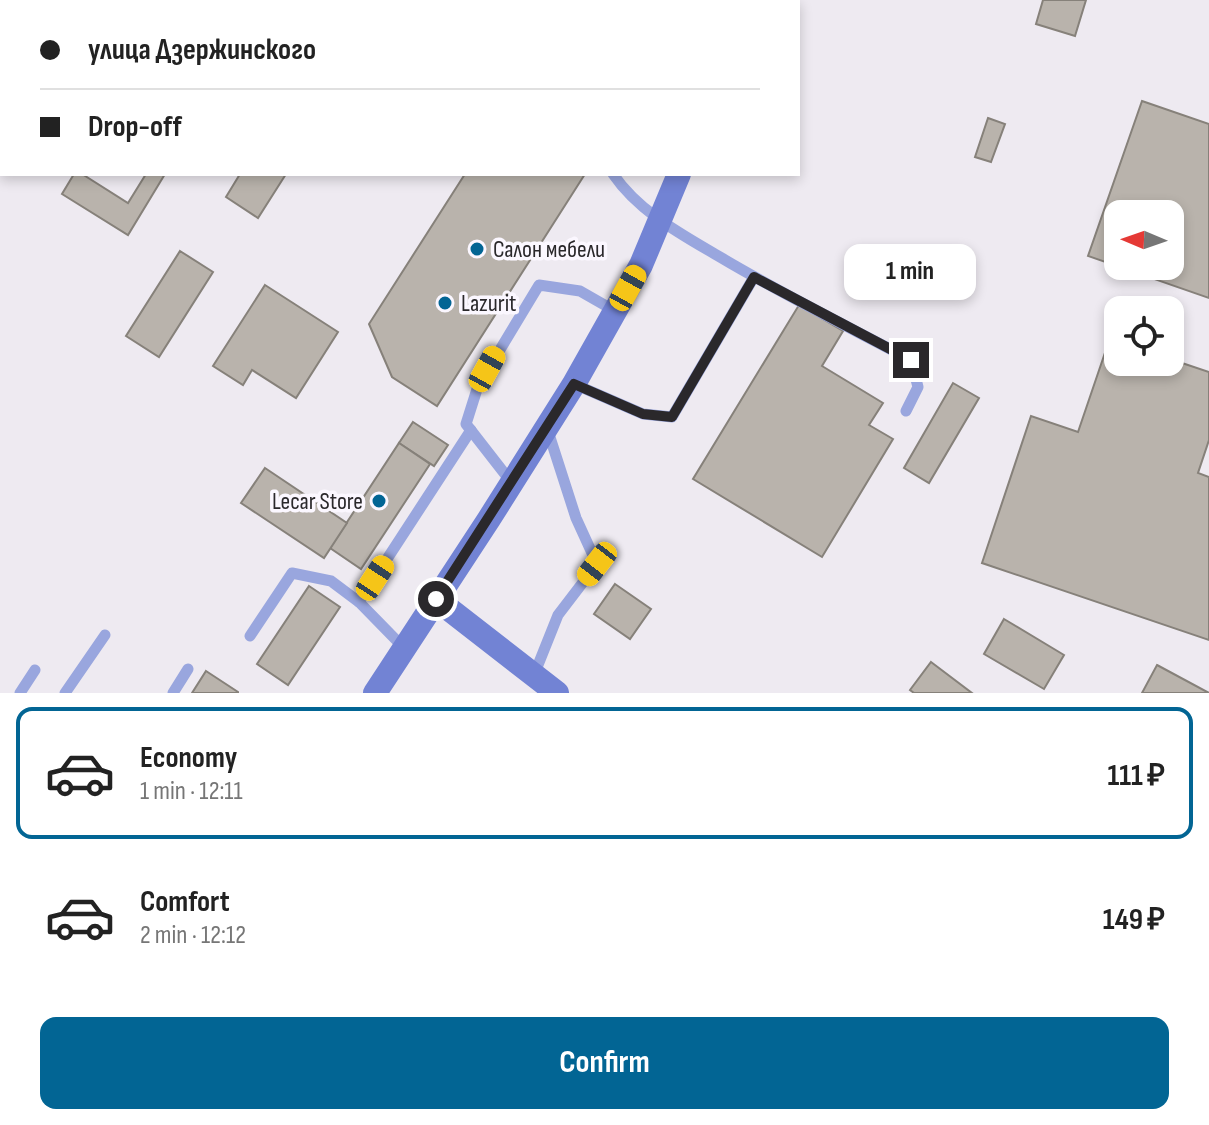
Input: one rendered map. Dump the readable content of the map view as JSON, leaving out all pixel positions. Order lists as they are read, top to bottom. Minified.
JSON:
{"places":["Салон мебели","Lazurit","Lecar Store"],"north":"left","page":{"banner":["улица Дзержинского","Drop-off"],"bubble":"1 min","list":[{"name":"Economy","note":"1 min · 12:11","value":"111 ₽"},{"name":"Comfort","note":"2 min · 12:12","value":"149 ₽"}],"buttons":"Confirm"}}
